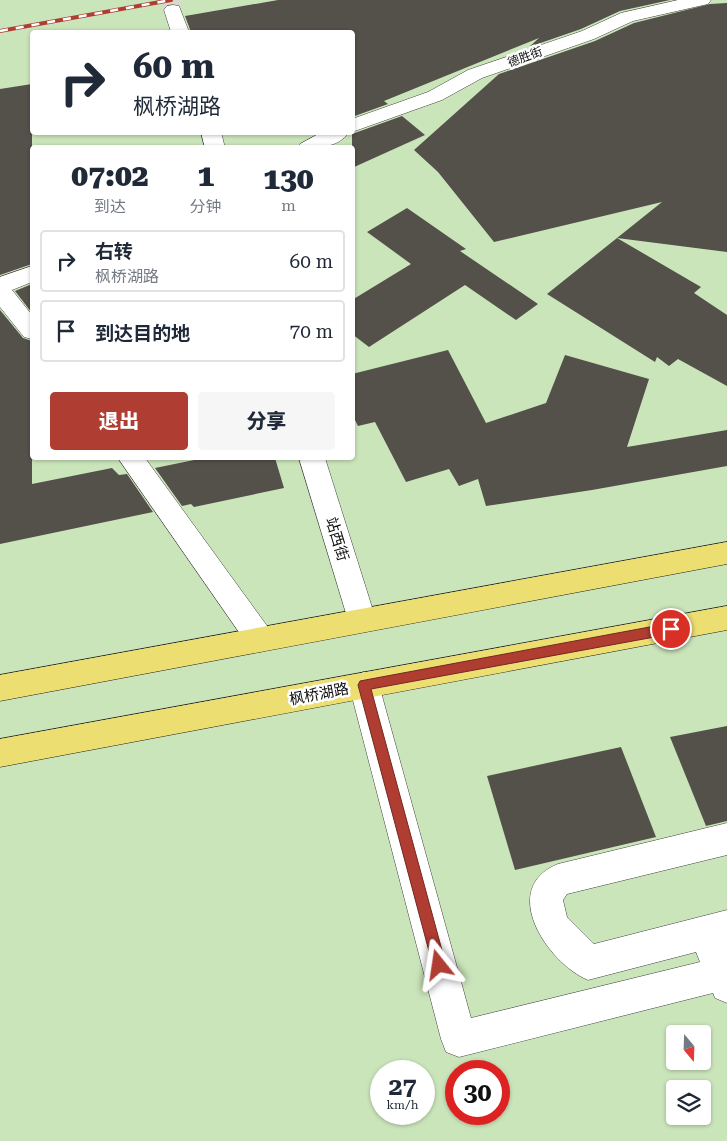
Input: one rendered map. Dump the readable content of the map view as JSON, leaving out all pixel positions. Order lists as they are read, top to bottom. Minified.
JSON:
{"streets":{"main road":["枫桥湖路"],"street":["德胜街","站西街"]},"north":"bottom","page":{"turn":["60 m","枫桥湖路"],"eta":["07:02","到达","1","分钟","130","m"],"list":[{"name":"右转","note":"枫桥湖路","value":"60 m"},{"name":"到达目的地","value":"70 m"}],"buttons":["退出","分享"],"speed":"27 km/h","limit":"30"}}
